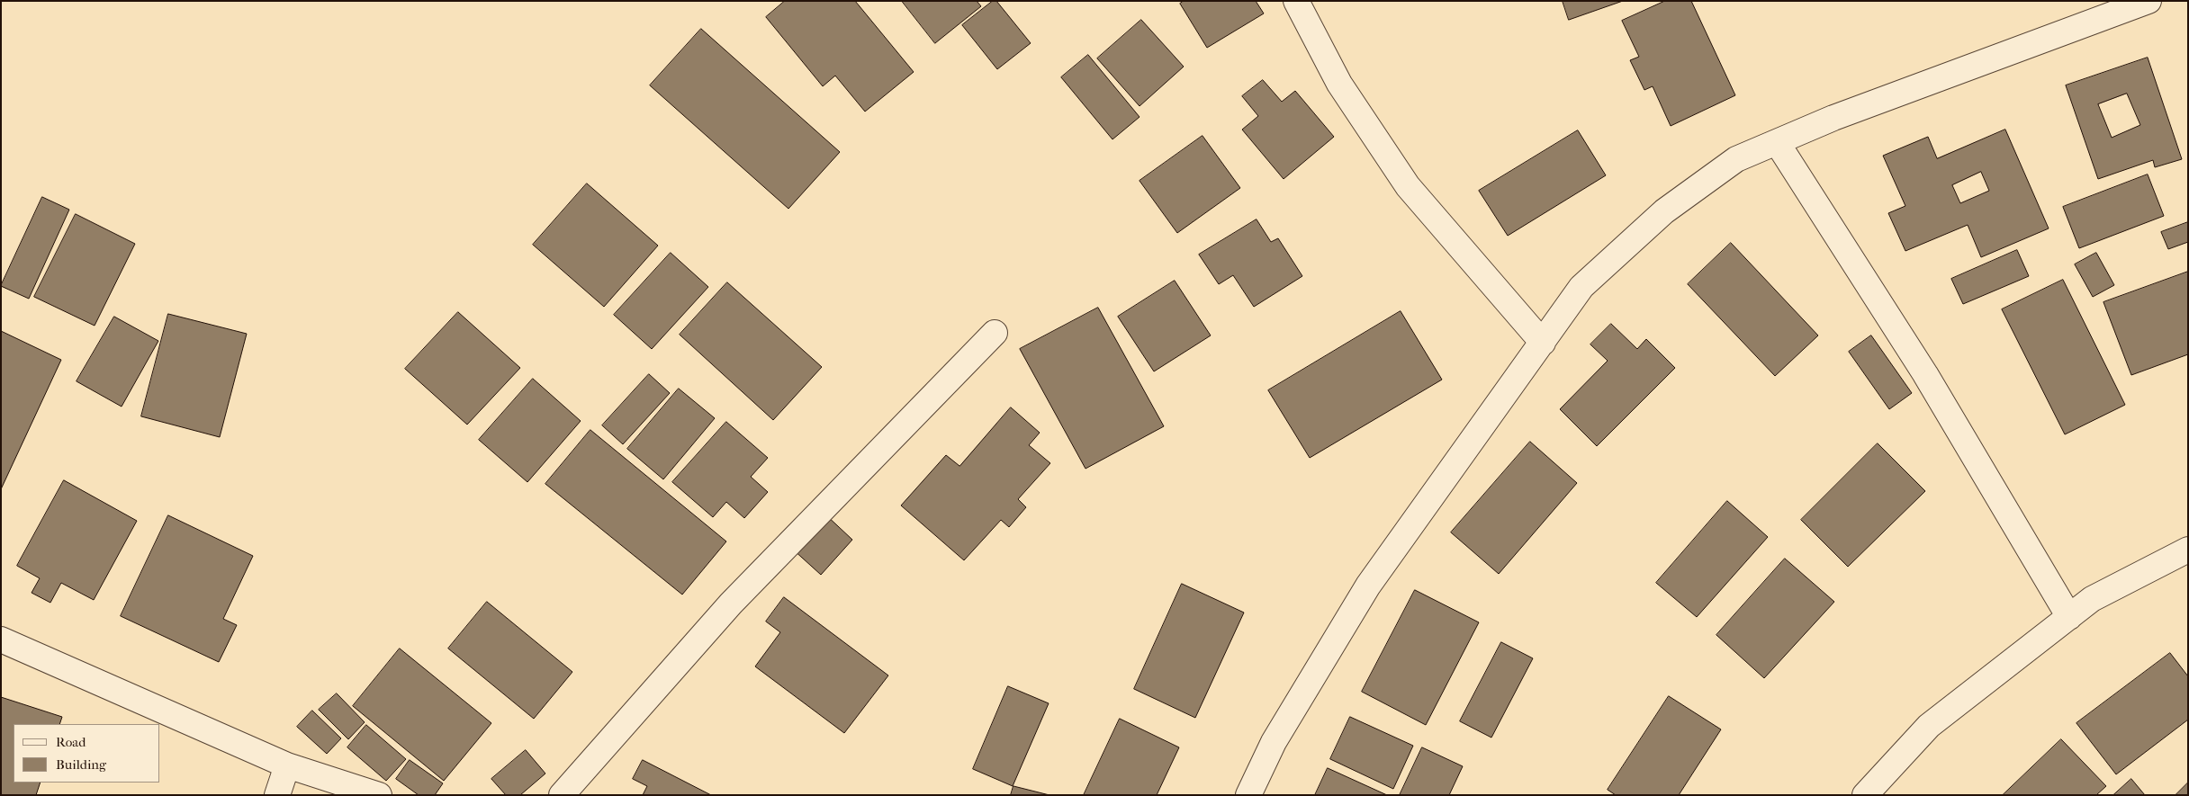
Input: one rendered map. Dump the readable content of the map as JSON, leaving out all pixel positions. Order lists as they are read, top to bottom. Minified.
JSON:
{"legend":["Road","Building"]}
